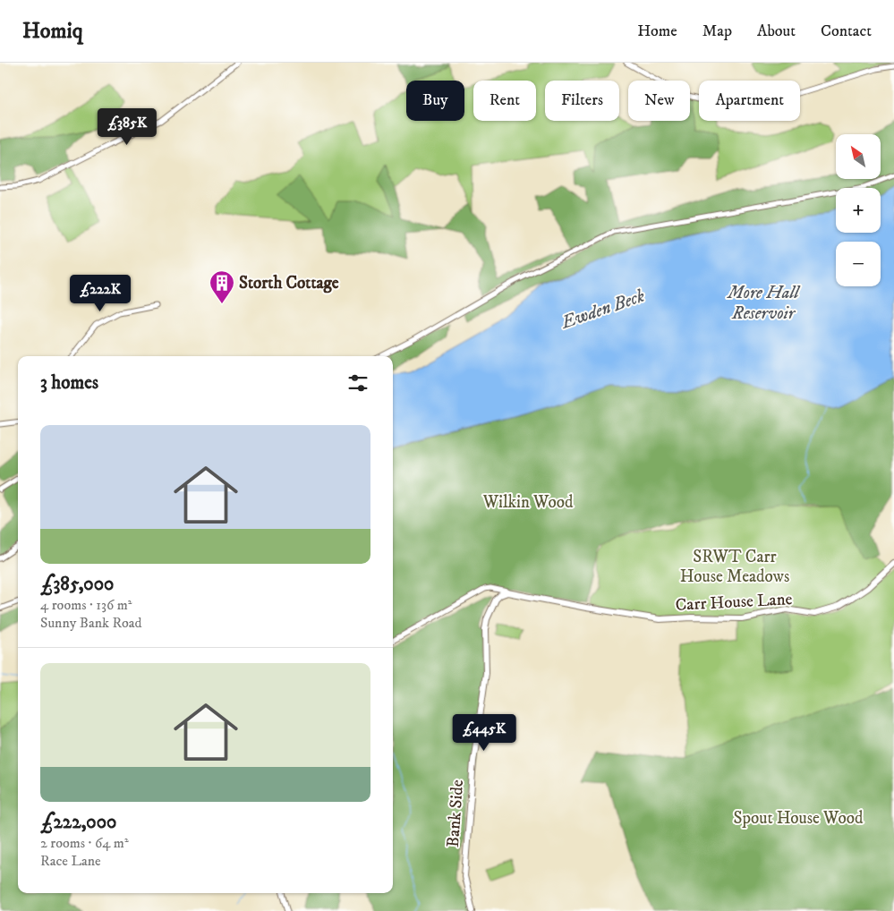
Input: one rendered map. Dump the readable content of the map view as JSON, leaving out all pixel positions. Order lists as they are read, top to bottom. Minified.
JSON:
{"streets":{"street":["Carr House Lane","Bank Side"]},"crossings":[["Carr House Lane","Bank Side"]],"water":["More Hall Reservoir","Ewden Beck"],"parks":["Wilkin Wood","SRWT Carr House Meadows","Spout House Wood"],"places":{"building":["Storth Cottage"]},"north":"top left","page":{"header":"Homiq","nav":["Home","Map","About","Contact"],"chip":["Buy","Rent","Filters","New","Apartment"],"price":["£385K","£222K","£445K"],"map_buttons":["+","−"],"heading":"3 homes","list":[{"name":"£385,000","note":"4 rooms · 136 m² · Sunny Bank Road"},{"name":"£222,000","note":"2 rooms · 64 m² · Race Lane"}]}}
